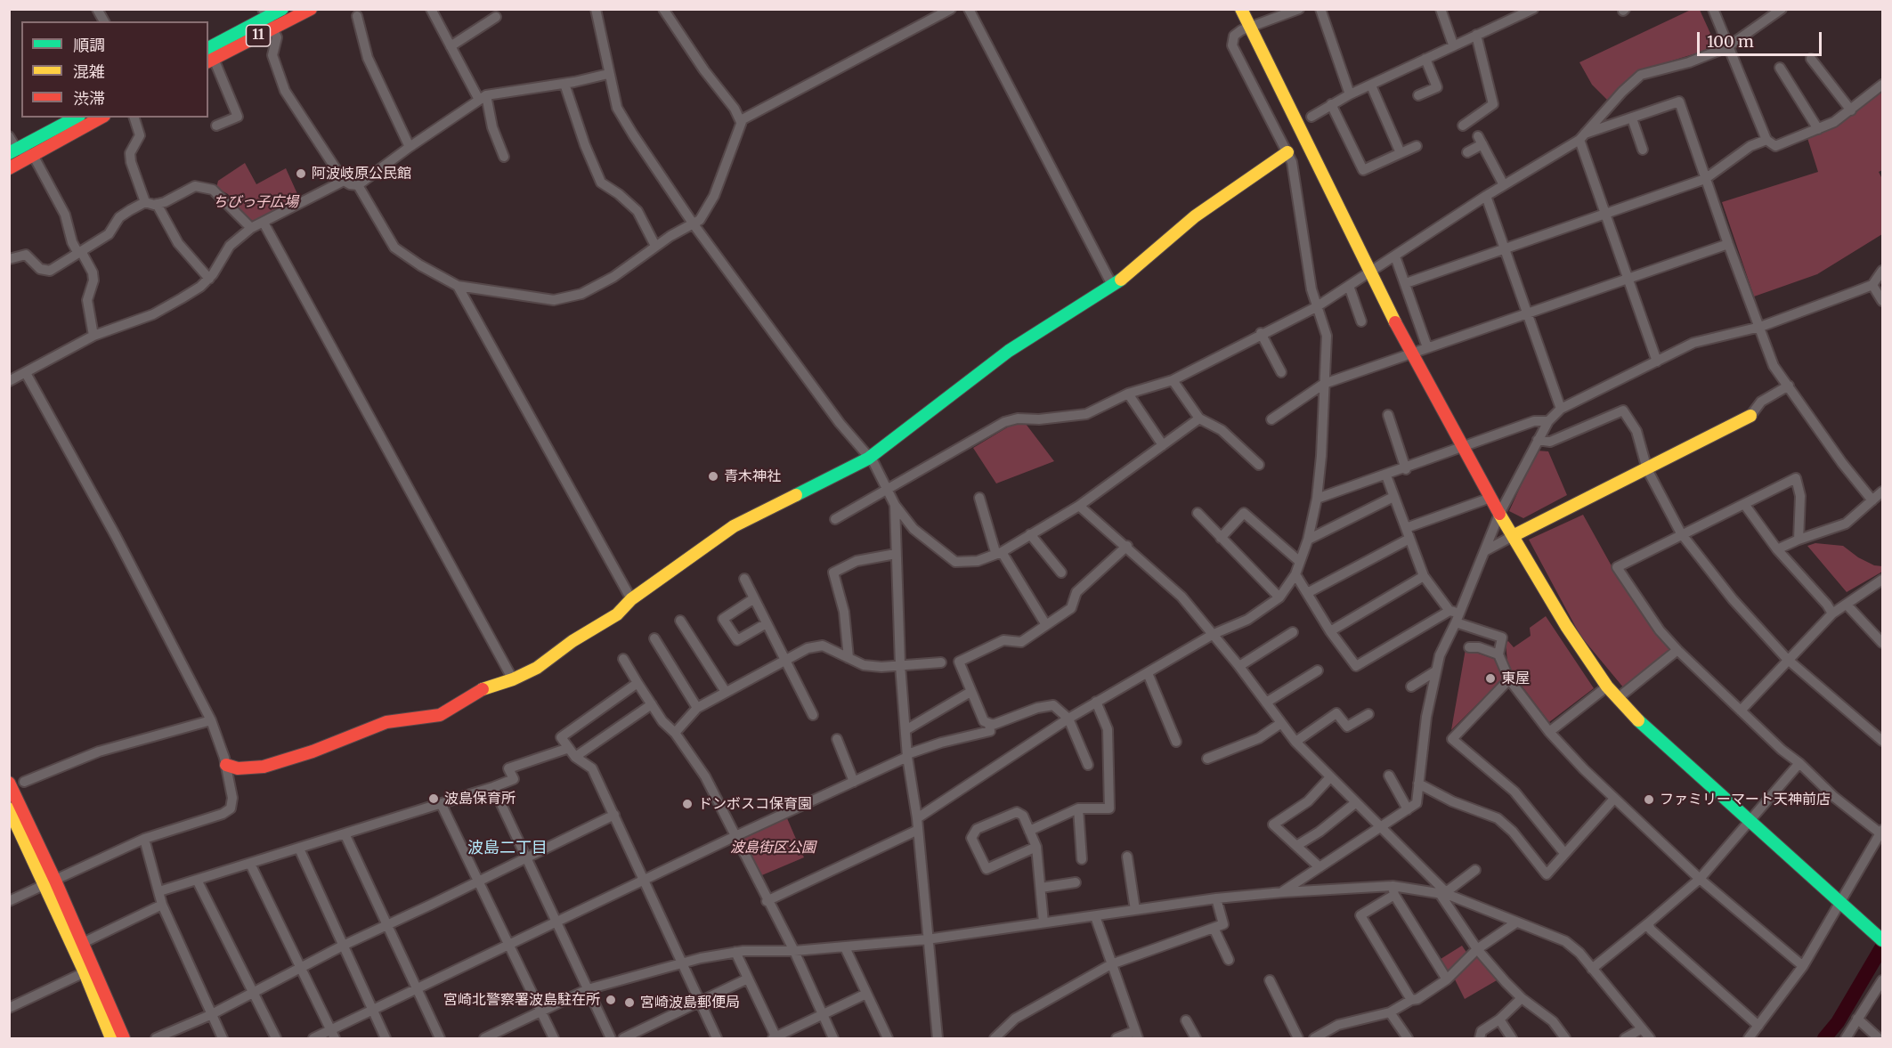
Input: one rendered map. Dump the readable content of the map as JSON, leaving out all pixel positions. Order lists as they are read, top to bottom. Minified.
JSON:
{"streets":{"street":["11"]},"districts":["波島二丁目"],"parks":["ちびっ子広場","波島街区公園"],"places":["阿波岐原公民館","青木神社","東屋","波島保育所","ファミリーマート天神前店","ドンボスコ保育園","宮崎北警察署波島駐在所","宮崎波島郵便局"],"legend":["順調","混雑","渋滞"],"scale_bar":"100 m"}
